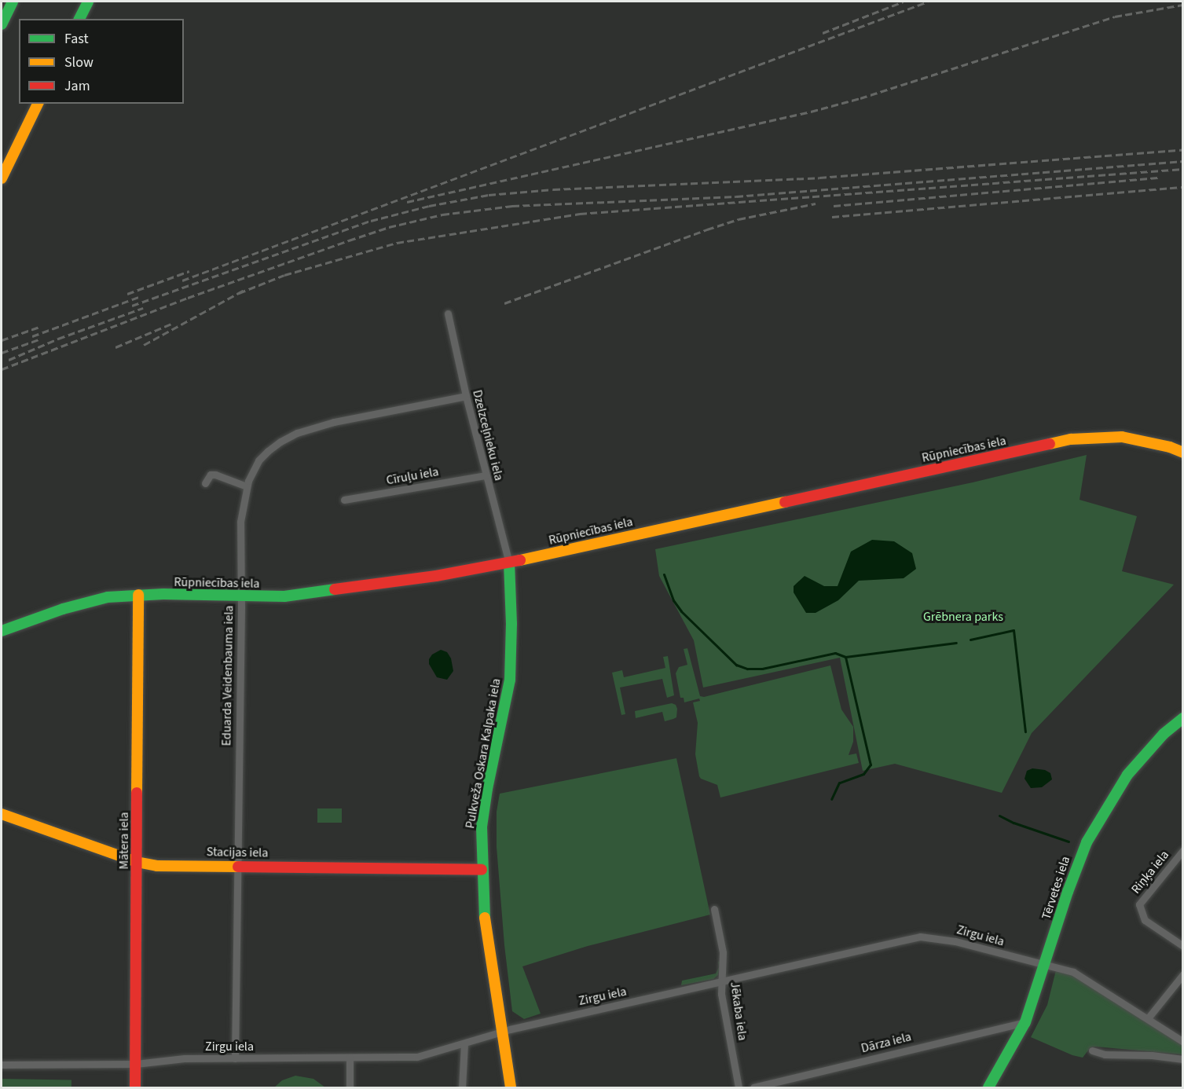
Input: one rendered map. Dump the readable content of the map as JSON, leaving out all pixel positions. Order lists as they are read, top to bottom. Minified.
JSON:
{"streets":{"main road":["Rūpniecības iela","Pulkveža Oskara Kalpaka iela","Mātera iela","Stacijas iela","Tērvetes iela"],"street":["Dzelzceļnieku iela","Cīruļu iela","Eduarda Veidenbauma iela","Riņķa iela","Zirgu iela","Jēkaba iela","Dārza iela"]},"crossings":[["Dzelzceļnieku iela","Rūpniecības iela"],["Dzelzceļnieku iela","Cīruļu iela"],["Dzelzceļnieku iela","Eduarda Veidenbauma iela"],["Dzelzceļnieku iela","Pulkveža Oskara Kalpaka iela"],["Rūpniecības iela","Eduarda Veidenbauma iela"],["Rūpniecības iela","Pulkveža Oskara Kalpaka iela"],["Rūpniecības iela","Mātera iela"],["Eduarda Veidenbauma iela","Stacijas iela"],["Eduarda Veidenbauma iela","Zirgu iela"],["Pulkveža Oskara Kalpaka iela","Stacijas iela"],["Pulkveža Oskara Kalpaka iela","Zirgu iela"],["Mātera iela","Stacijas iela"],["Mātera iela","Zirgu iela"],["Tērvetes iela","Zirgu iela"],["Tērvetes iela","Dārza iela"],["Zirgu iela","Jēkaba iela"]],"parks":["Grēbnera parks"],"legend":["Fast","Slow","Jam"]}
